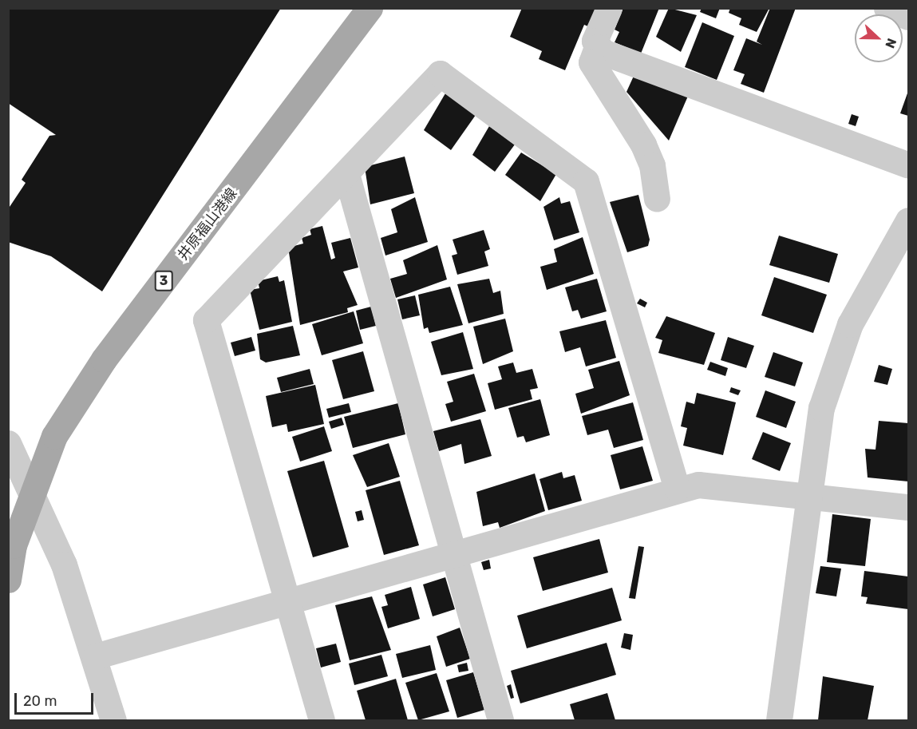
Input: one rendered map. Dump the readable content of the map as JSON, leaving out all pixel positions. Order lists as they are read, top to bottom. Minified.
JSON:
{"streets":{"main road":["井原福山港線","3"]},"scale_bar":"20 m","north":"right"}
